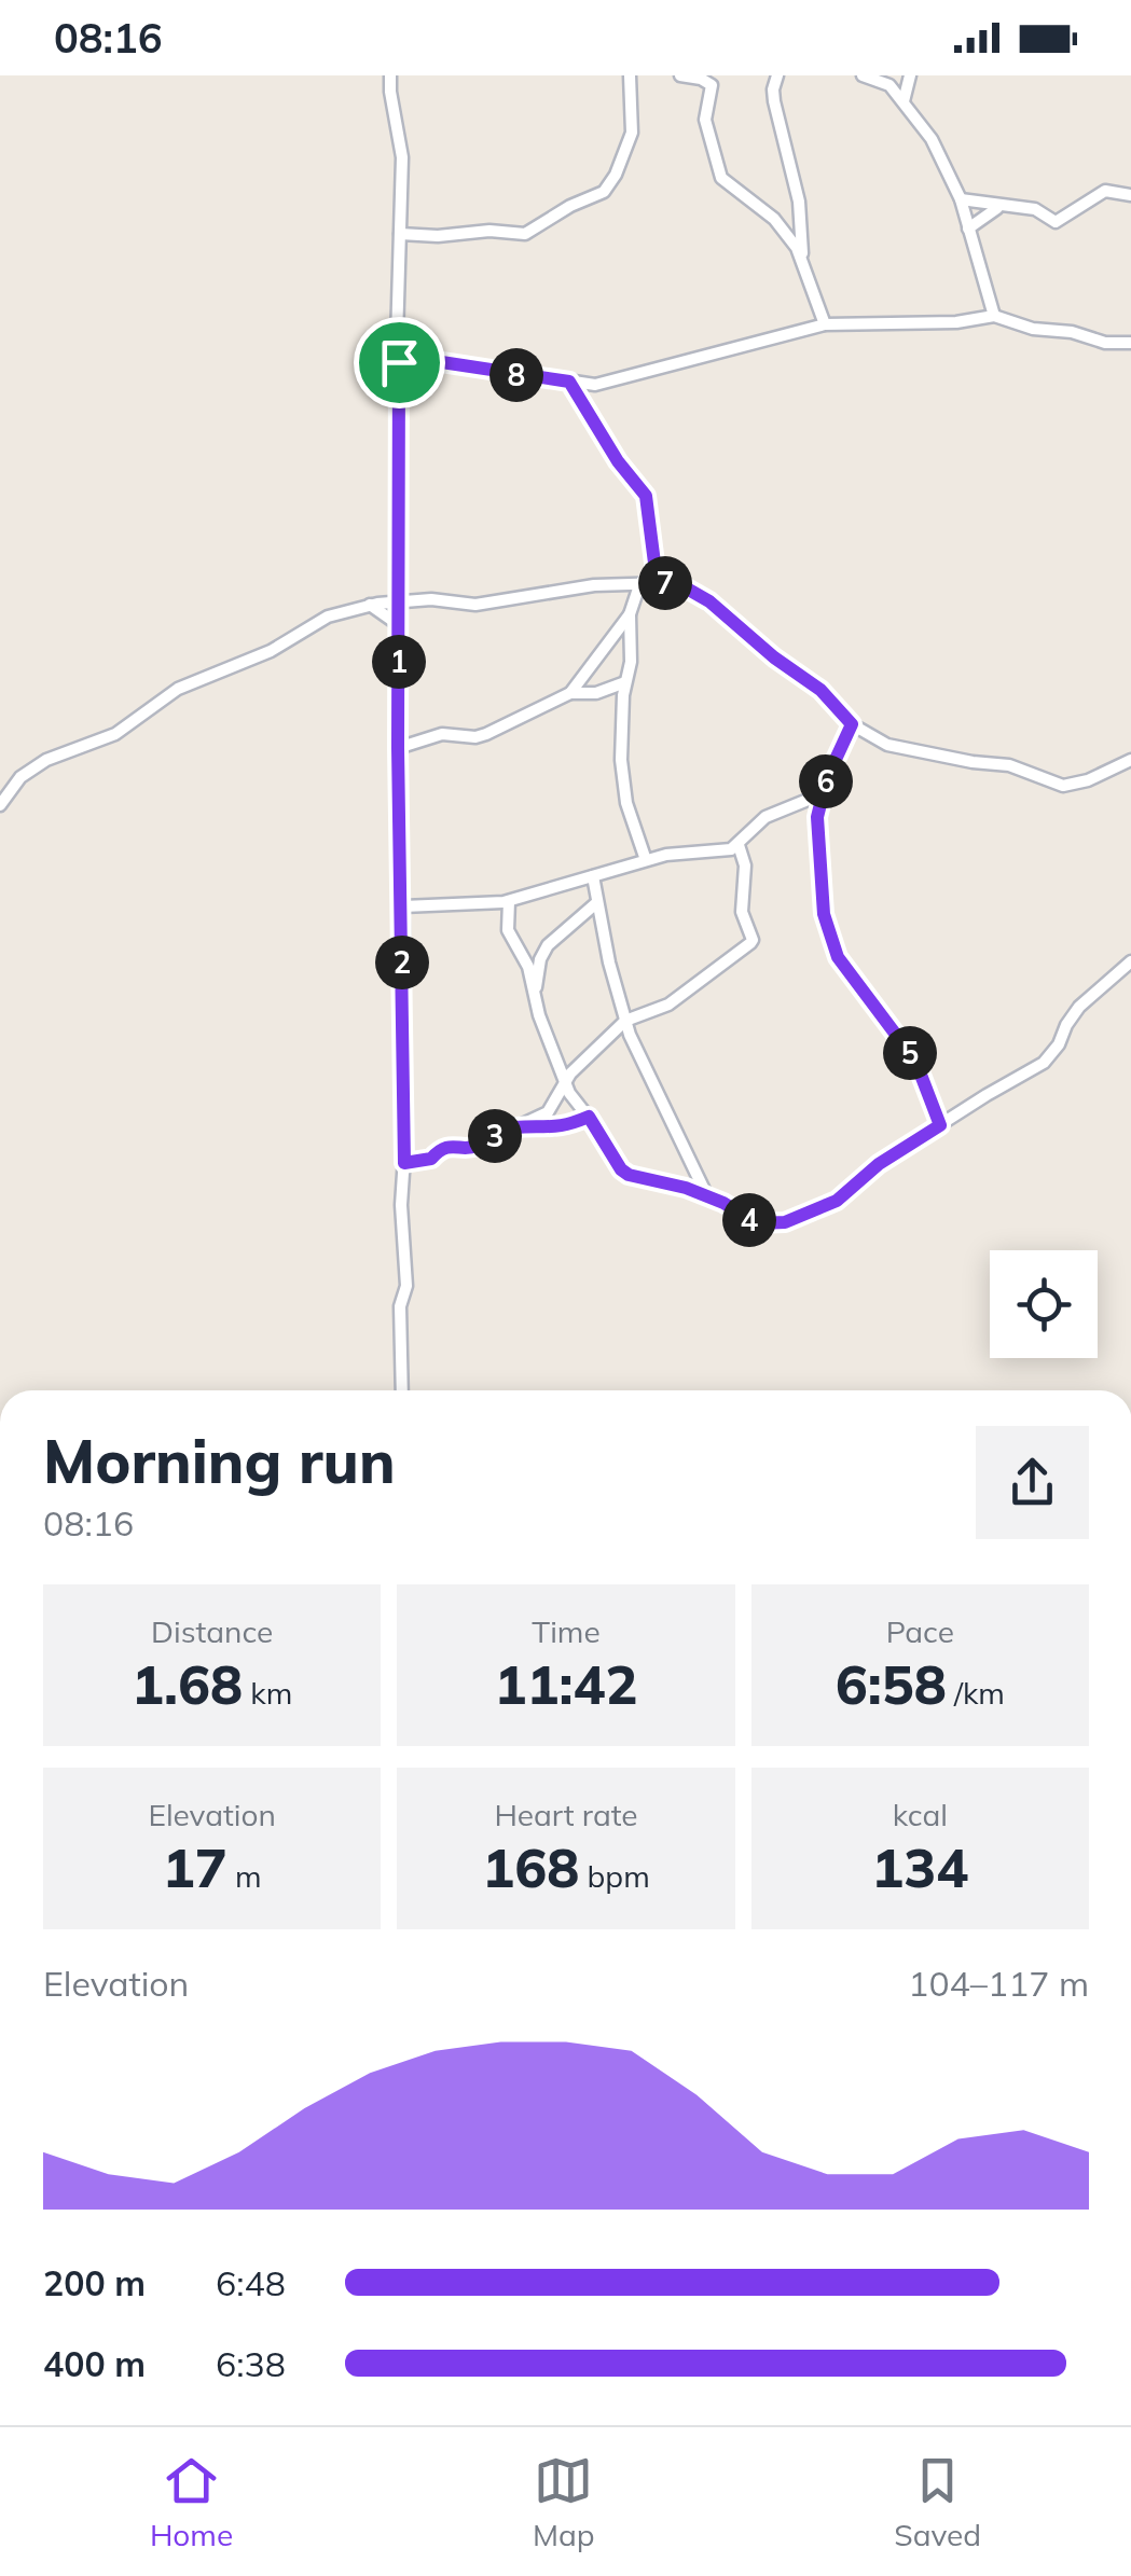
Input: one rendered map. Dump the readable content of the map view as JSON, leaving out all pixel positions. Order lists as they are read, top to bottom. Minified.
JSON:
{"page":{"status":"08:16","pins":["8","7","1","6","2","5","3","4"],"heading":["Morning run","08:16"],"stats":[["Distance","1.68 km"],["Time","11:42"],["Pace","6:58 /km"],["Elevation","17 m"],["Heart rate","168 bpm"],["kcal","134"]],"chart":["Elevation","104–117 m"],"list":[{"name":"200 m","note":"6:48"},{"name":"400 m","note":"6:38"}],"tabs":["Home","Map","Saved"]}}
